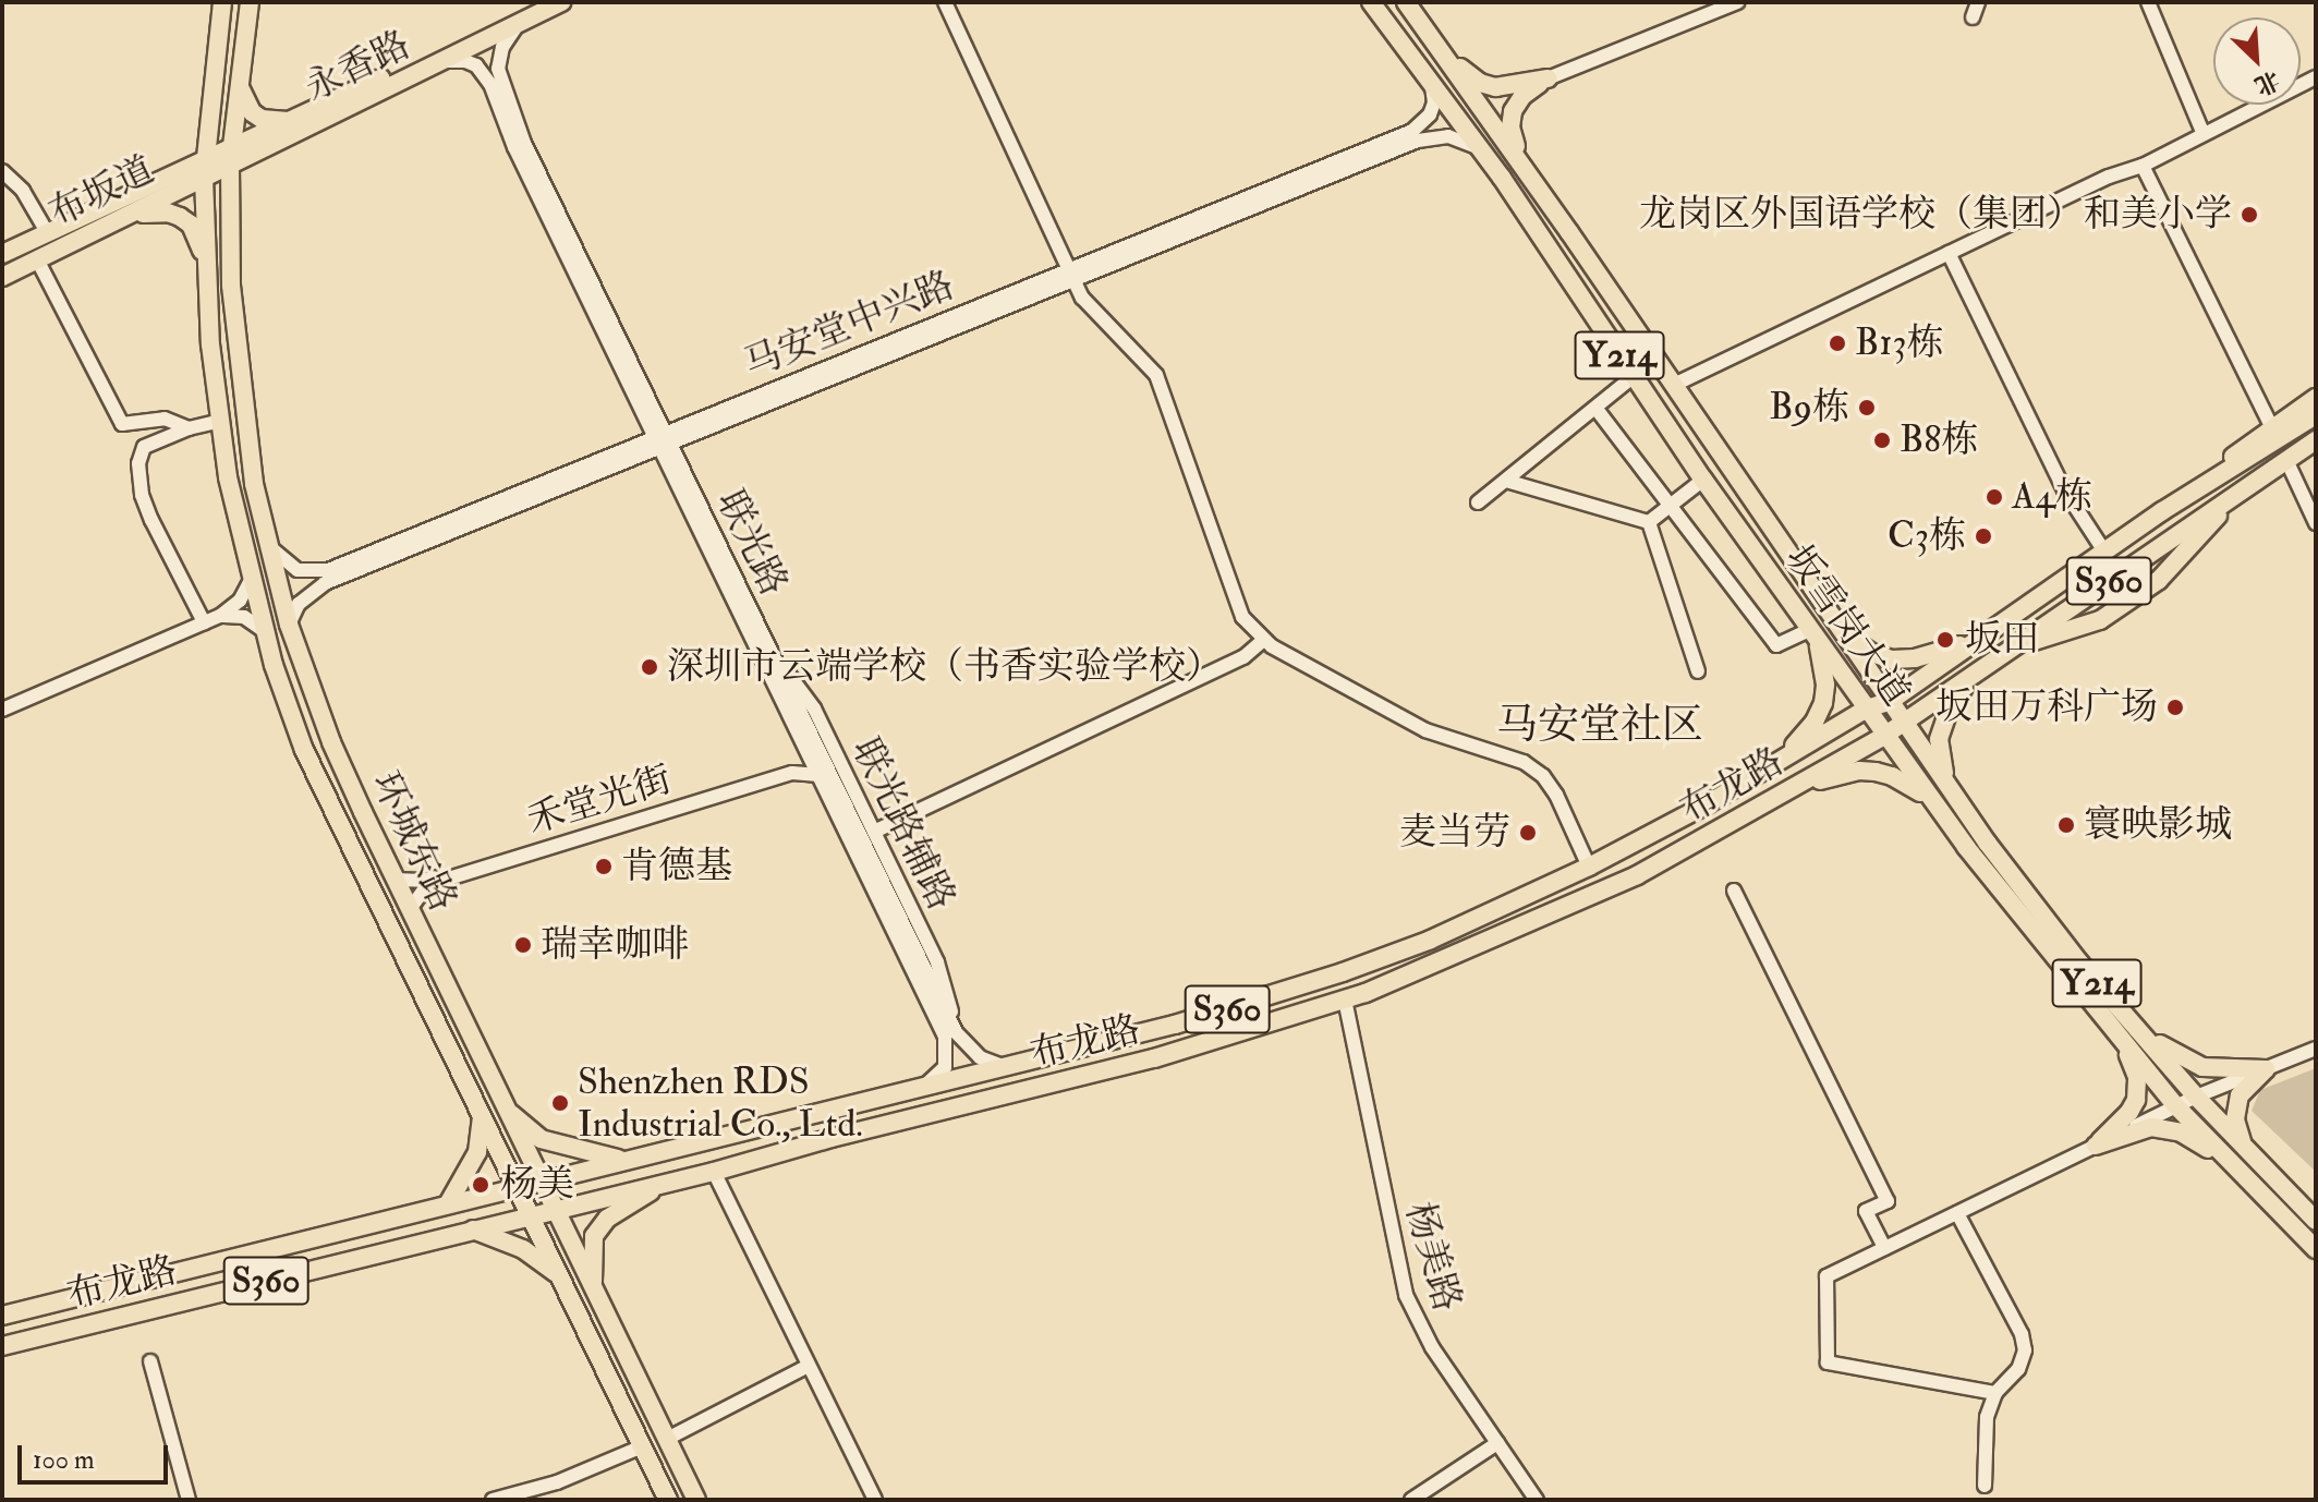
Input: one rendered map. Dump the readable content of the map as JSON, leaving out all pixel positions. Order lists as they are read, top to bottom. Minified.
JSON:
{"streets":{"main road":["永香路","布坂道","Y214","S360","坂雪岗大道","布龙路","环城东路"],"street":["马安堂中兴路","联光路","禾堂光街","联光路辅路","杨美路"]},"crossings":[["永香路","布坂道"],["永香路","联光路"],["永香路","环城东路"],["布坂道","环城东路"],["马安堂中兴路","联光路"],["马安堂中兴路","坂雪岗大道"],["马安堂中兴路","环城东路"],["联光路","布龙路"],["联光路","禾堂光街"],["联光路","联光路辅路"],["坂雪岗大道","布龙路"],["布龙路","环城东路"],["布龙路","杨美路"],["禾堂光街","环城东路"]],"districts":["马安堂社区"],"places":["龙岗区外国语学校（集团）和美小学","B13栋","B9栋","B8栋","A4栋","C3栋","坂田","深圳市云端学校（书香实验学校）","坂田万科广场","寰映影城","麦当劳","肯德基","瑞幸咖啡","Shenzhen RDS Industrial Co., Ltd.","杨美"],"scale_bar":"100 m","north":"bottom right"}
